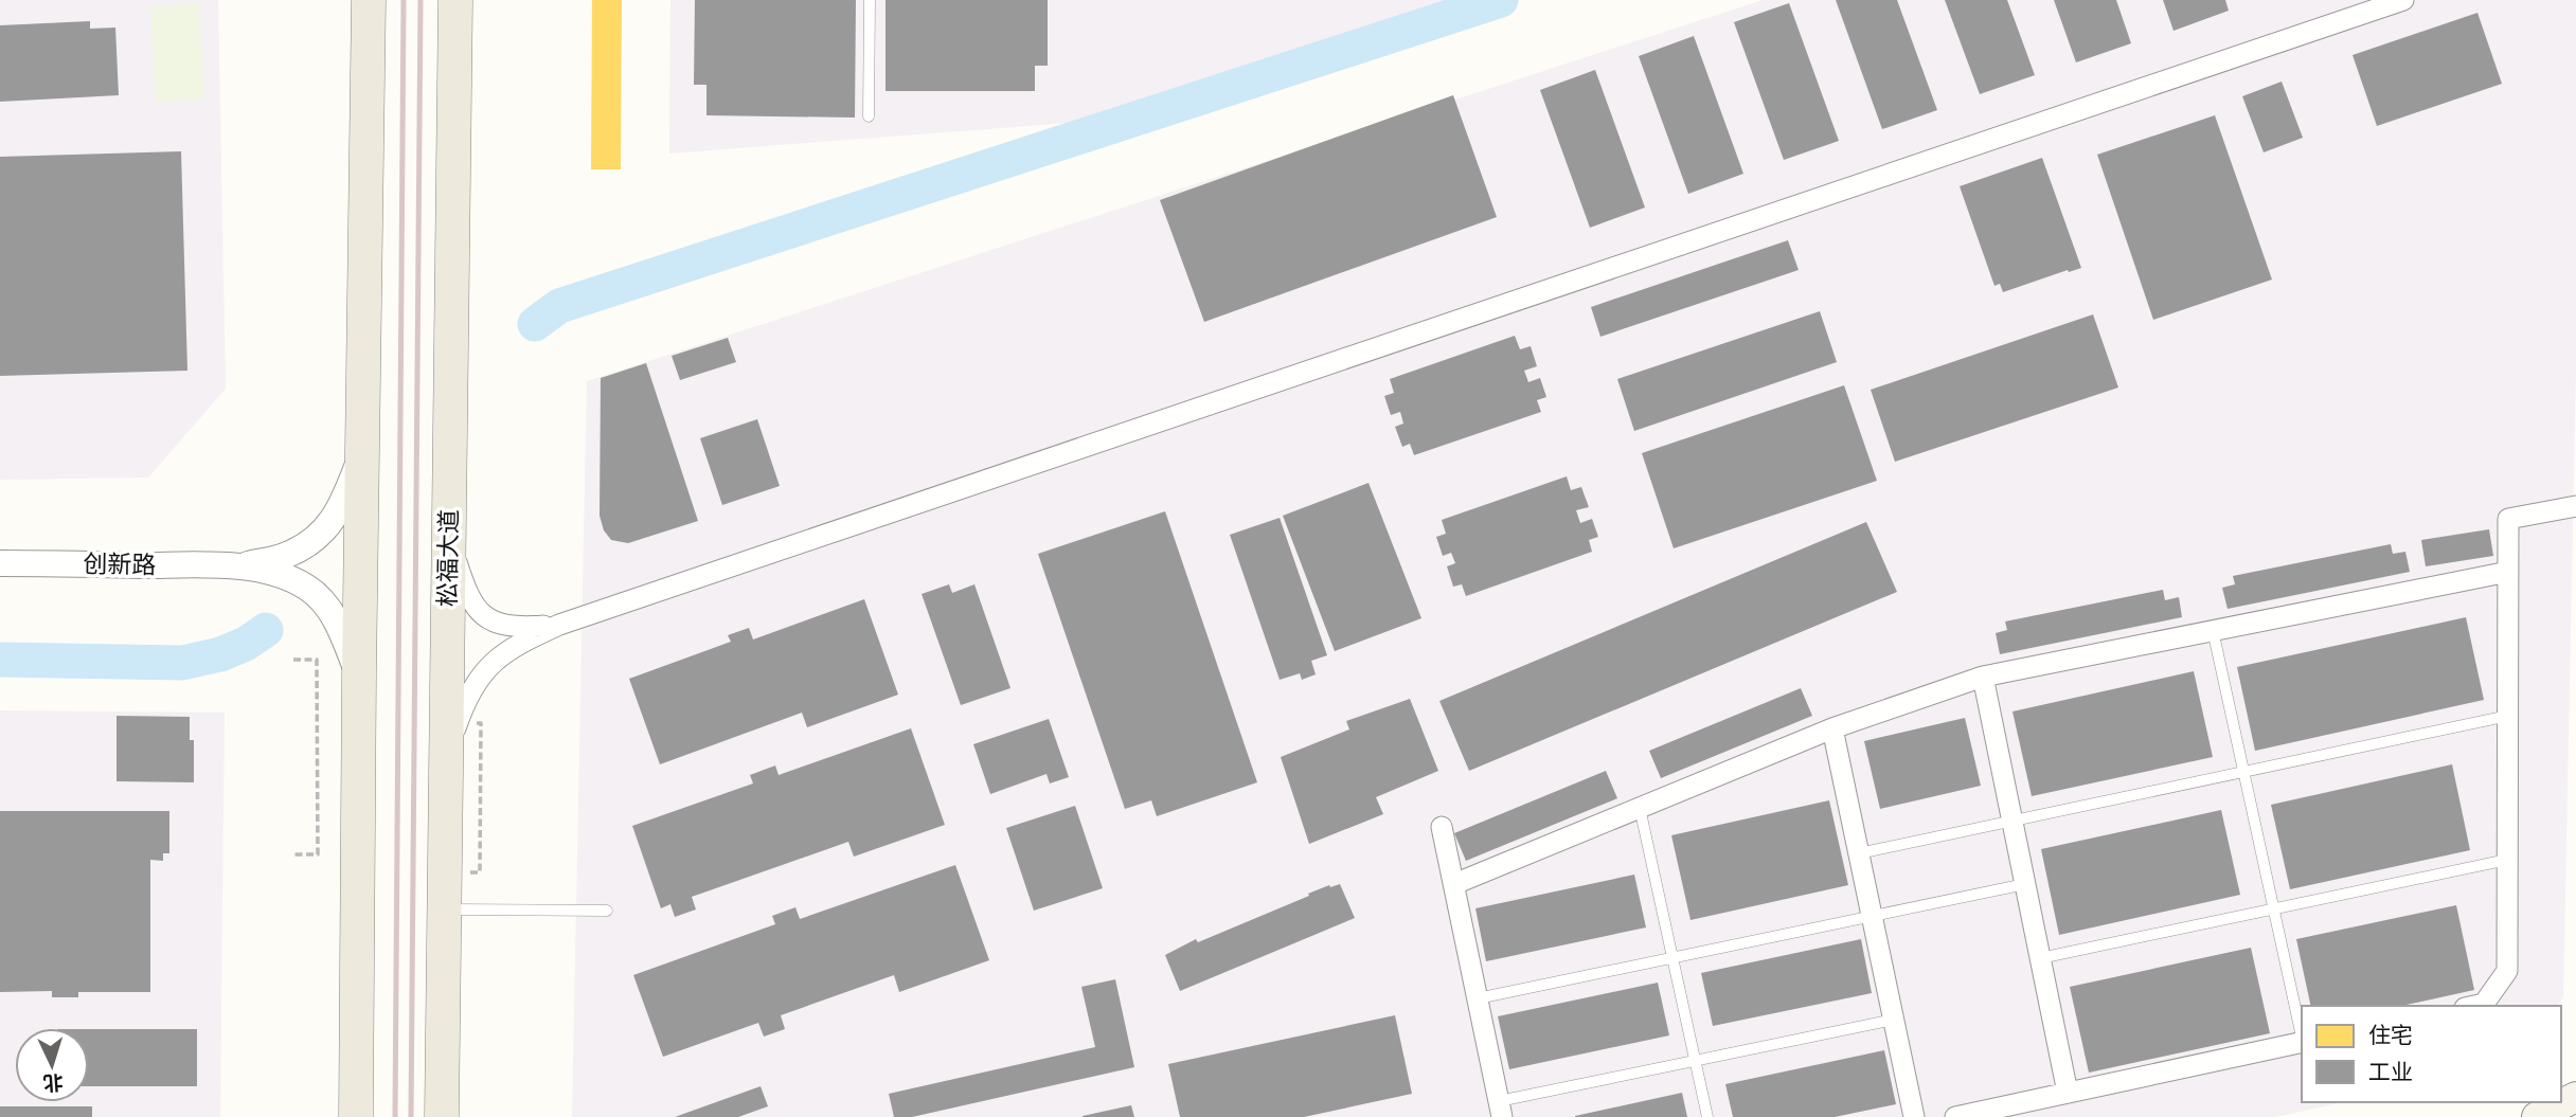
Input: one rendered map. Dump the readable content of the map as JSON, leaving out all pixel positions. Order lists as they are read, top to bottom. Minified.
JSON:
{"streets":{"main road":["松福大道"],"street":["创新路"]},"legend":["住宅","工业"],"north":"bottom"}
